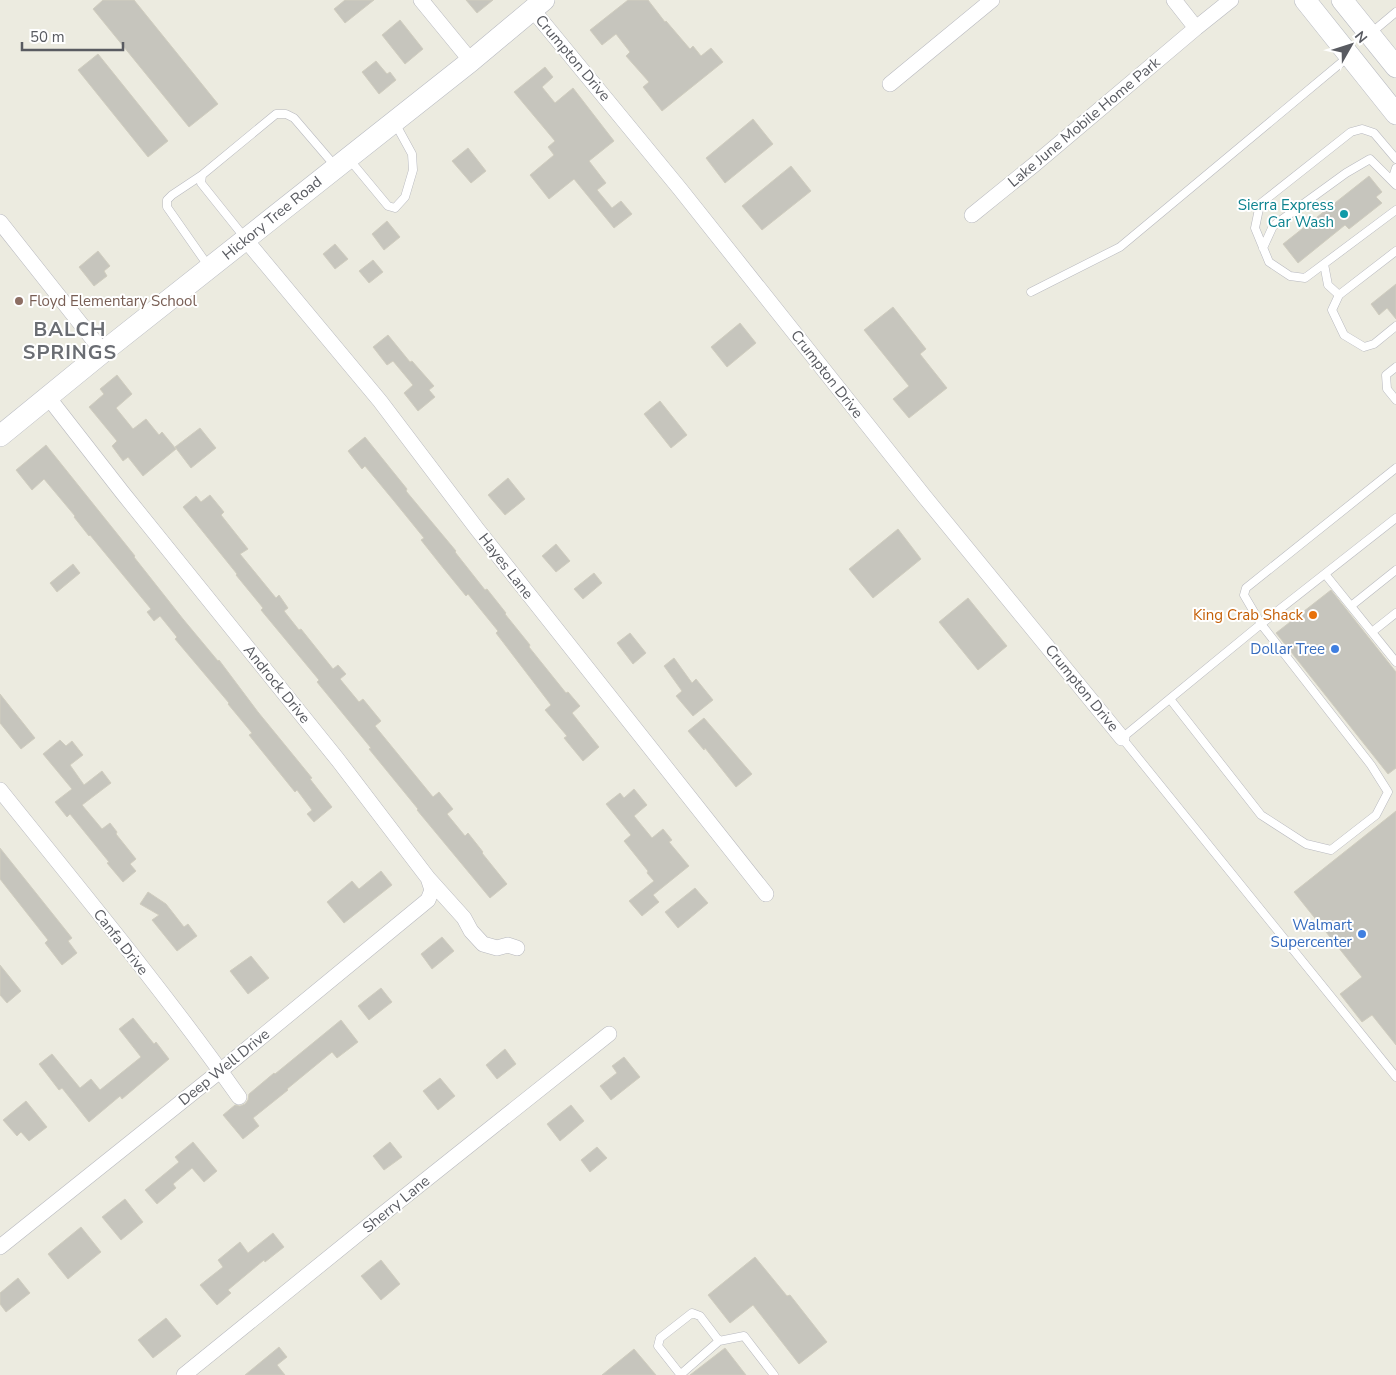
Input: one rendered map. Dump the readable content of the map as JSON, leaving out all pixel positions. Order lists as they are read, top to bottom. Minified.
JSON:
{"streets":{"street":["Crumpton Drive","Lake June Mobile Home Park","Hickory Tree Road","Hayes Lane","Androck Drive","Canfa Drive","Deep Well Drive","Sherry Lane"]},"crossings":[["Crumpton Drive","Hickory Tree Road"],["Hickory Tree Road","Hayes Lane"],["Hickory Tree Road","Androck Drive"],["Androck Drive","Deep Well Drive"],["Canfa Drive","Deep Well Drive"]],"districts":["BALCH SPRINGS"],"places":["Sierra Express Car Wash","Floyd Elementary School","King Crab Shack","Dollar Tree","Walmart Supercenter"],"scale_bar":"50 m","north":"top right"}
